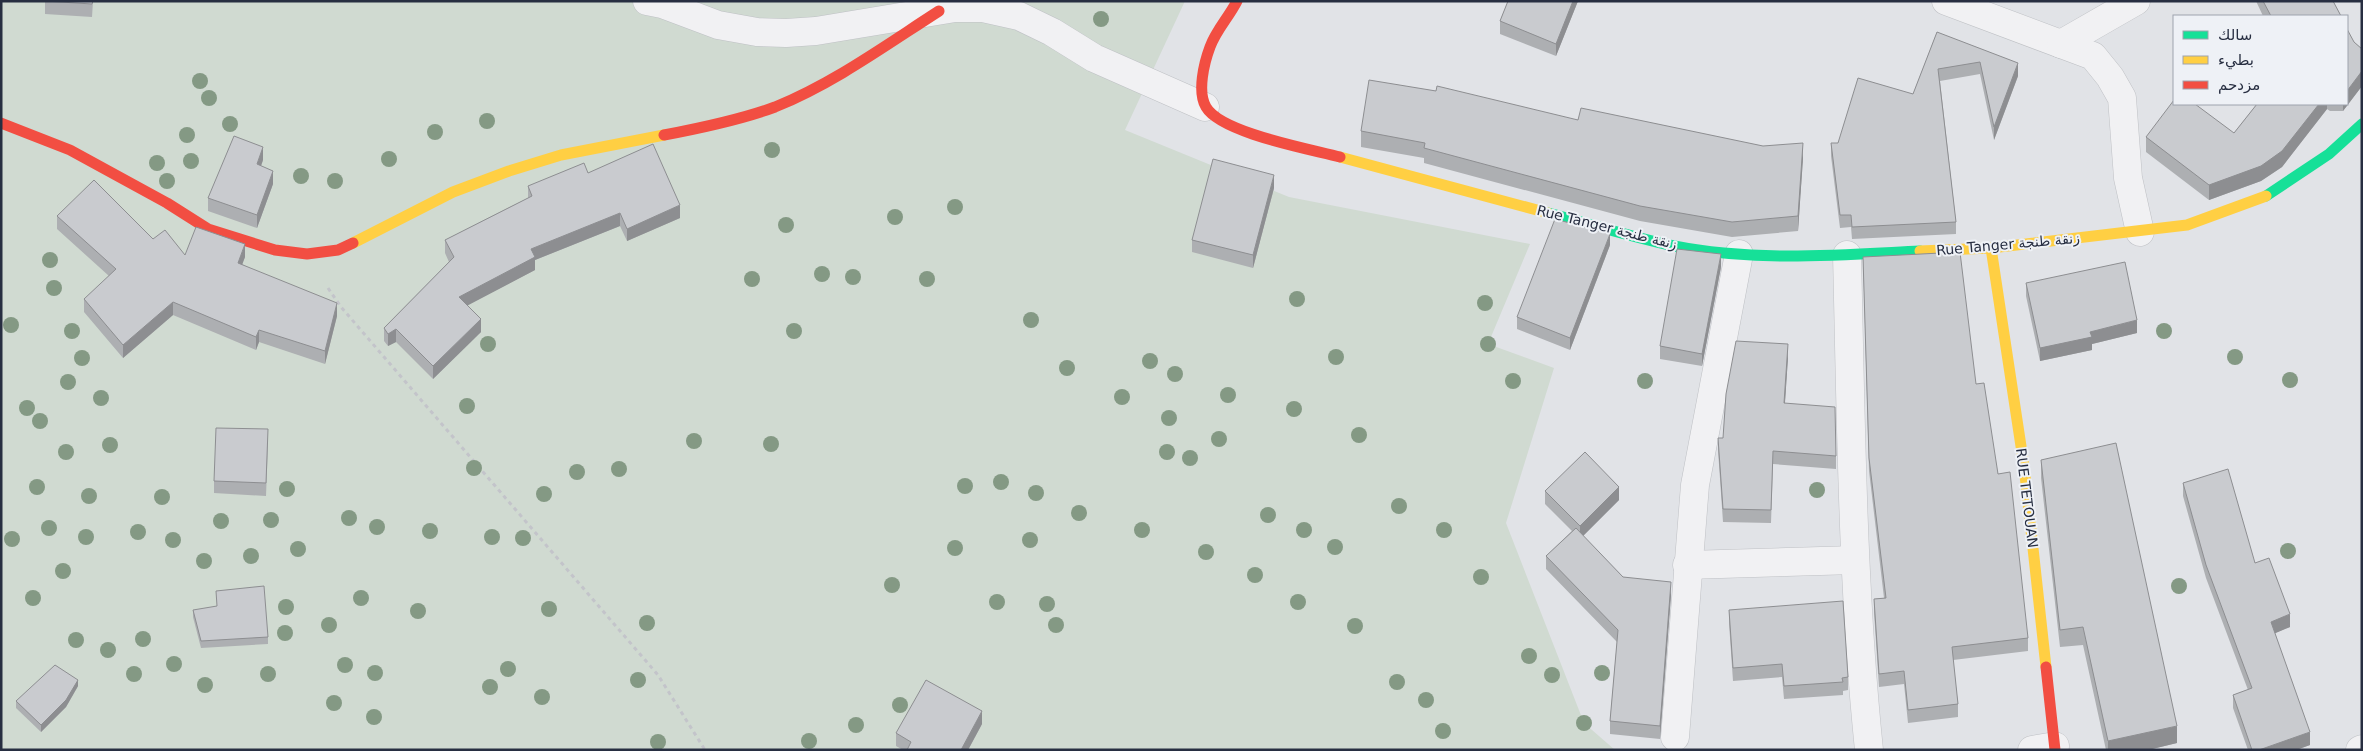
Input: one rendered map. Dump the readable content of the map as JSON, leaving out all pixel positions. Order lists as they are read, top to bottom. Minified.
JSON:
{"streets":{"street":["Rue Tanger زنقة طنجة","RUE TETOUAN"]},"crossings":[["Rue Tanger زنقة طنجة","RUE TETOUAN"]],"legend":["سالك","بطيء","مزدحم"]}
